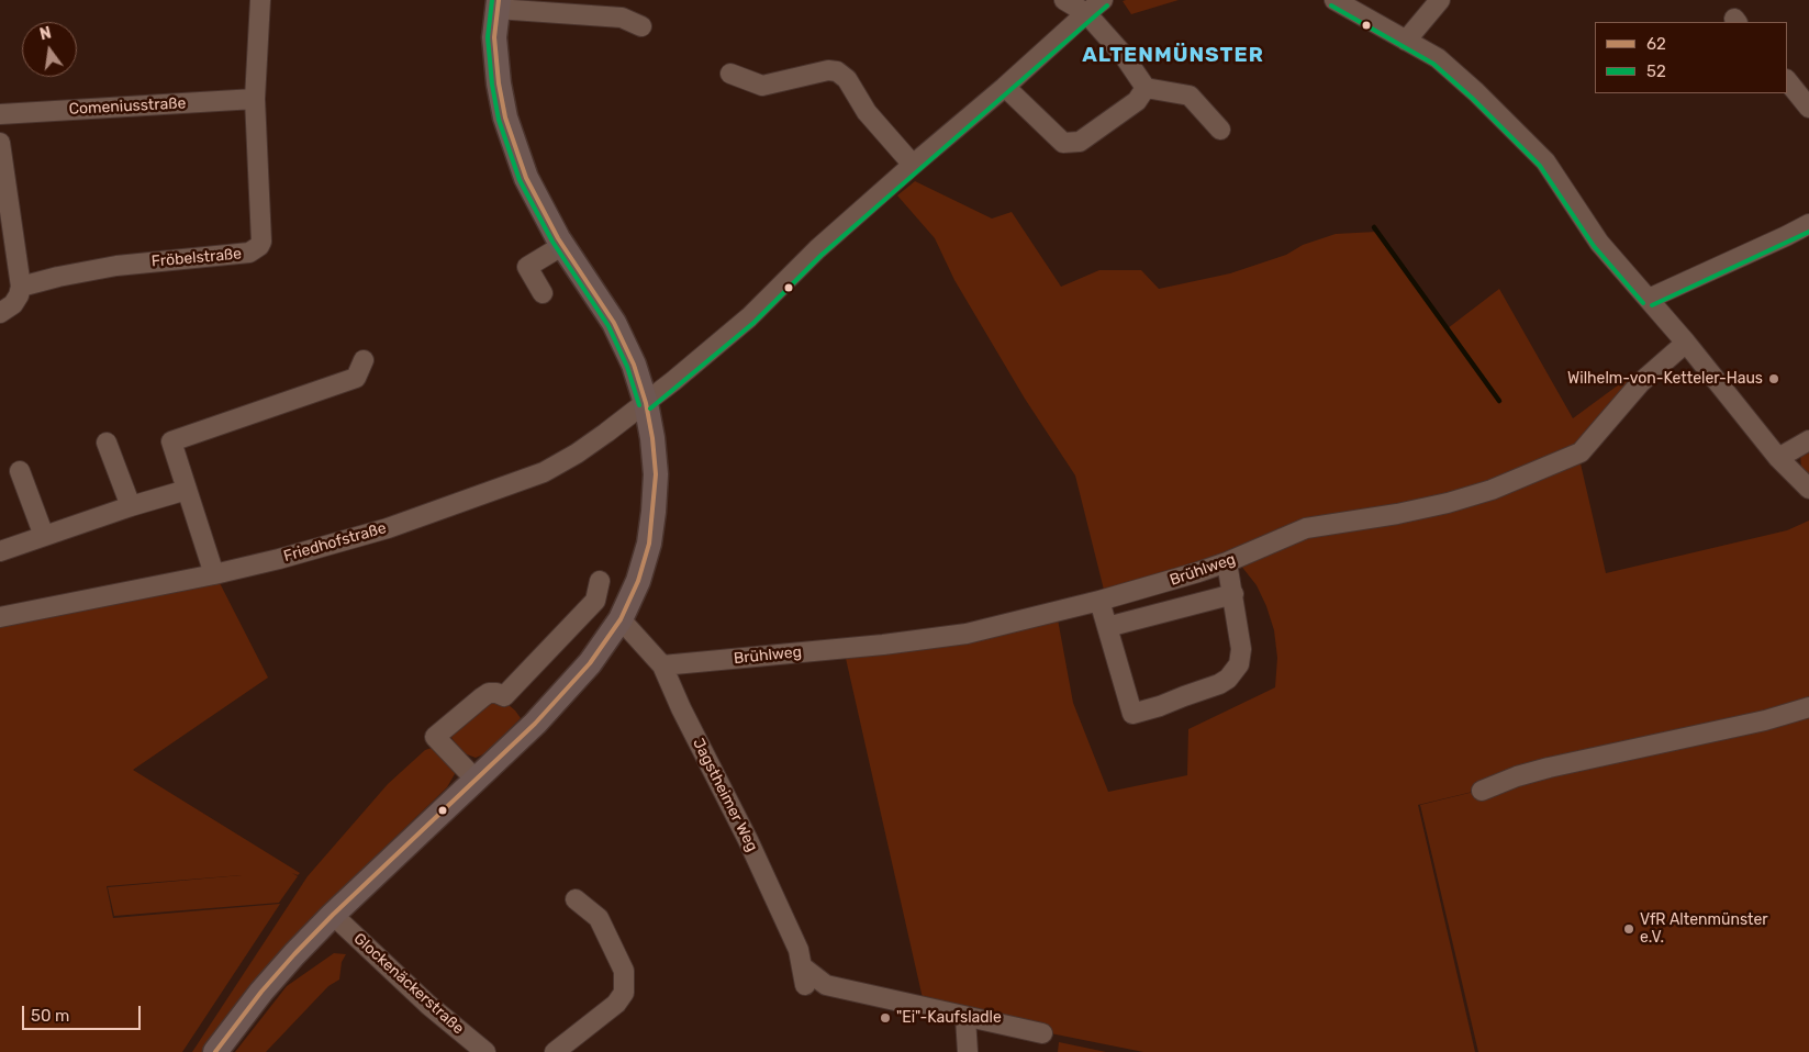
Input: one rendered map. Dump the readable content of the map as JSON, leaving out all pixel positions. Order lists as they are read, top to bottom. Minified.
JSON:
{"streets":{"street":["Comeniusstraße","Fröbelstraße","Friedhofstraße","Brühlweg","Jagstheimer Weg","Glockenäckerstraße"]},"crossings":[["Comeniusstraße","Fröbelstraße"],["Brühlweg","Jagstheimer Weg"]],"districts":["ALTENMÜNSTER"],"places":["Wilhelm-von-Ketteler-Haus","VfR Altenmünster e.V.","\"Ei\"-Kaufsladle"],"lines":["transit line 62","transit line 52"],"legend":["62","52"],"scale_bar":"50 m","north":"top"}
